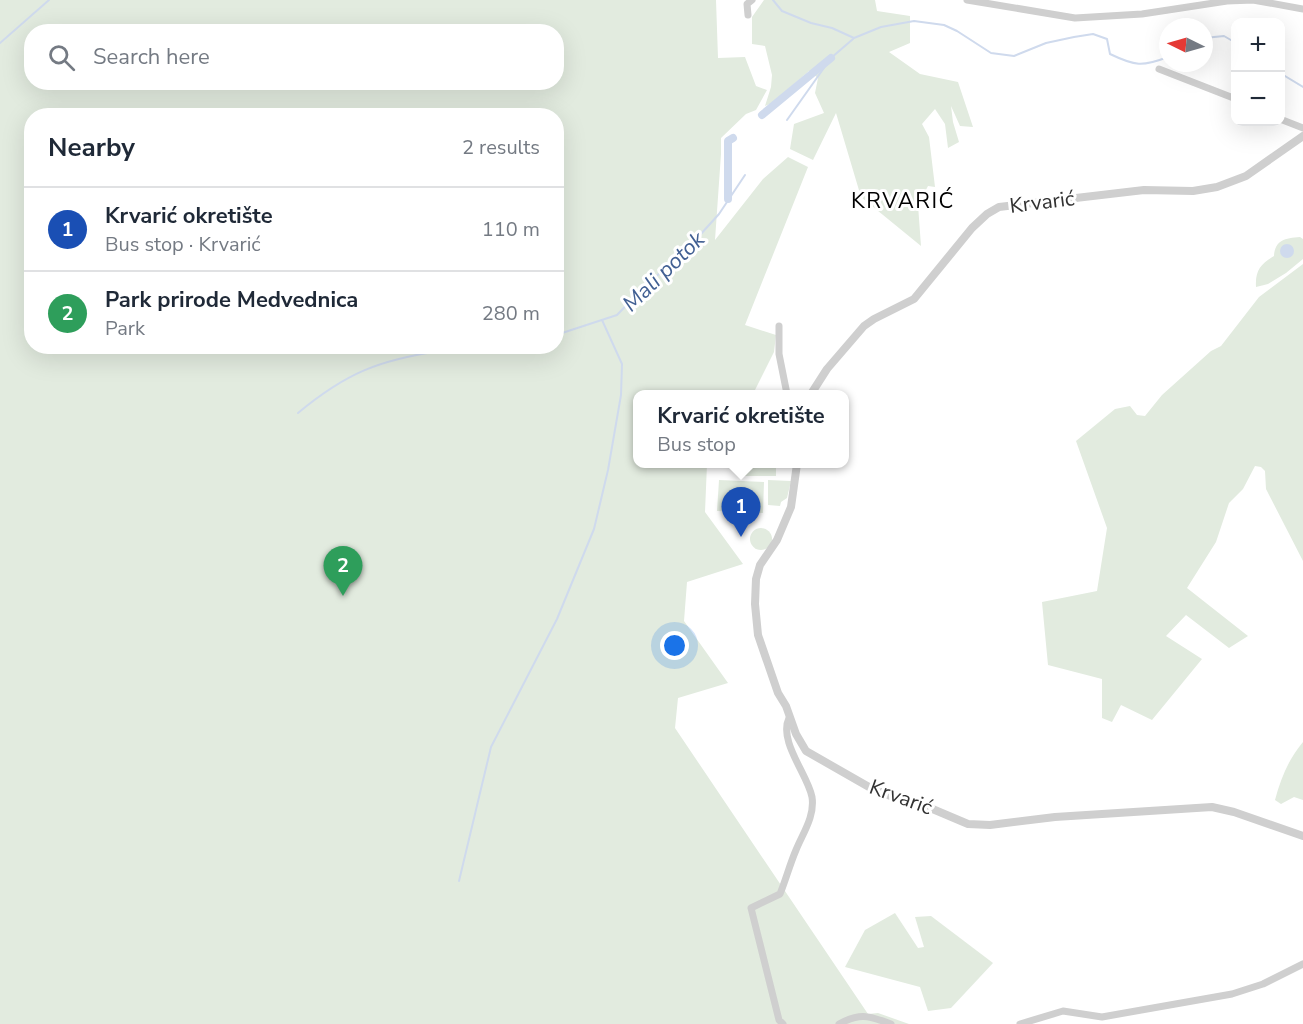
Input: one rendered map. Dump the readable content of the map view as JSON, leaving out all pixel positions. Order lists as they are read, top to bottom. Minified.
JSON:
{"streets":{"street":["Krvarić"]},"districts":["KRVARIĆ"],"water":["Mali potok"],"north":"left","page":{"map_buttons":["+","−"],"search":"Search here","heading":["Nearby","2 results"],"list":[{"mark":"1","name":"Krvarić okretište","note":"Bus stop · Krvarić","value":"110 m"},{"mark":"2","name":"Park prirode Medvednica","note":"Park","value":"280 m"}],"popup":["Krvarić okretište","Bus stop"],"pins":["1","2"]}}
